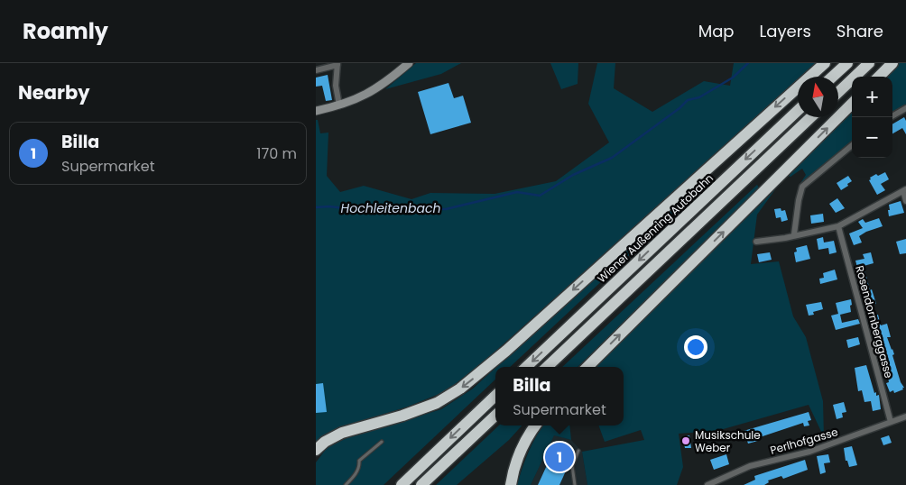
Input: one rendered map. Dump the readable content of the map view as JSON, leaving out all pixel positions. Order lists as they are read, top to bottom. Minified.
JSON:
{"streets":{"highway":["Wiener Außenring Autobahn"],"street":["Rosendornberggasse","Perlhofgasse"]},"crossings":[["Rosendornberggasse","Perlhofgasse"]],"water":["Hochleitenbach"],"places":["Musikschule Weber"],"north":"top","page":{"header":"Roamly","nav":["Map","Layers","Share"],"heading":"Nearby","map_buttons":["+","−"],"list":[{"mark":"1","name":"Billa","note":"Supermarket","value":"170 m"}],"popup":["Billa","Supermarket"],"pins":"1"}}
